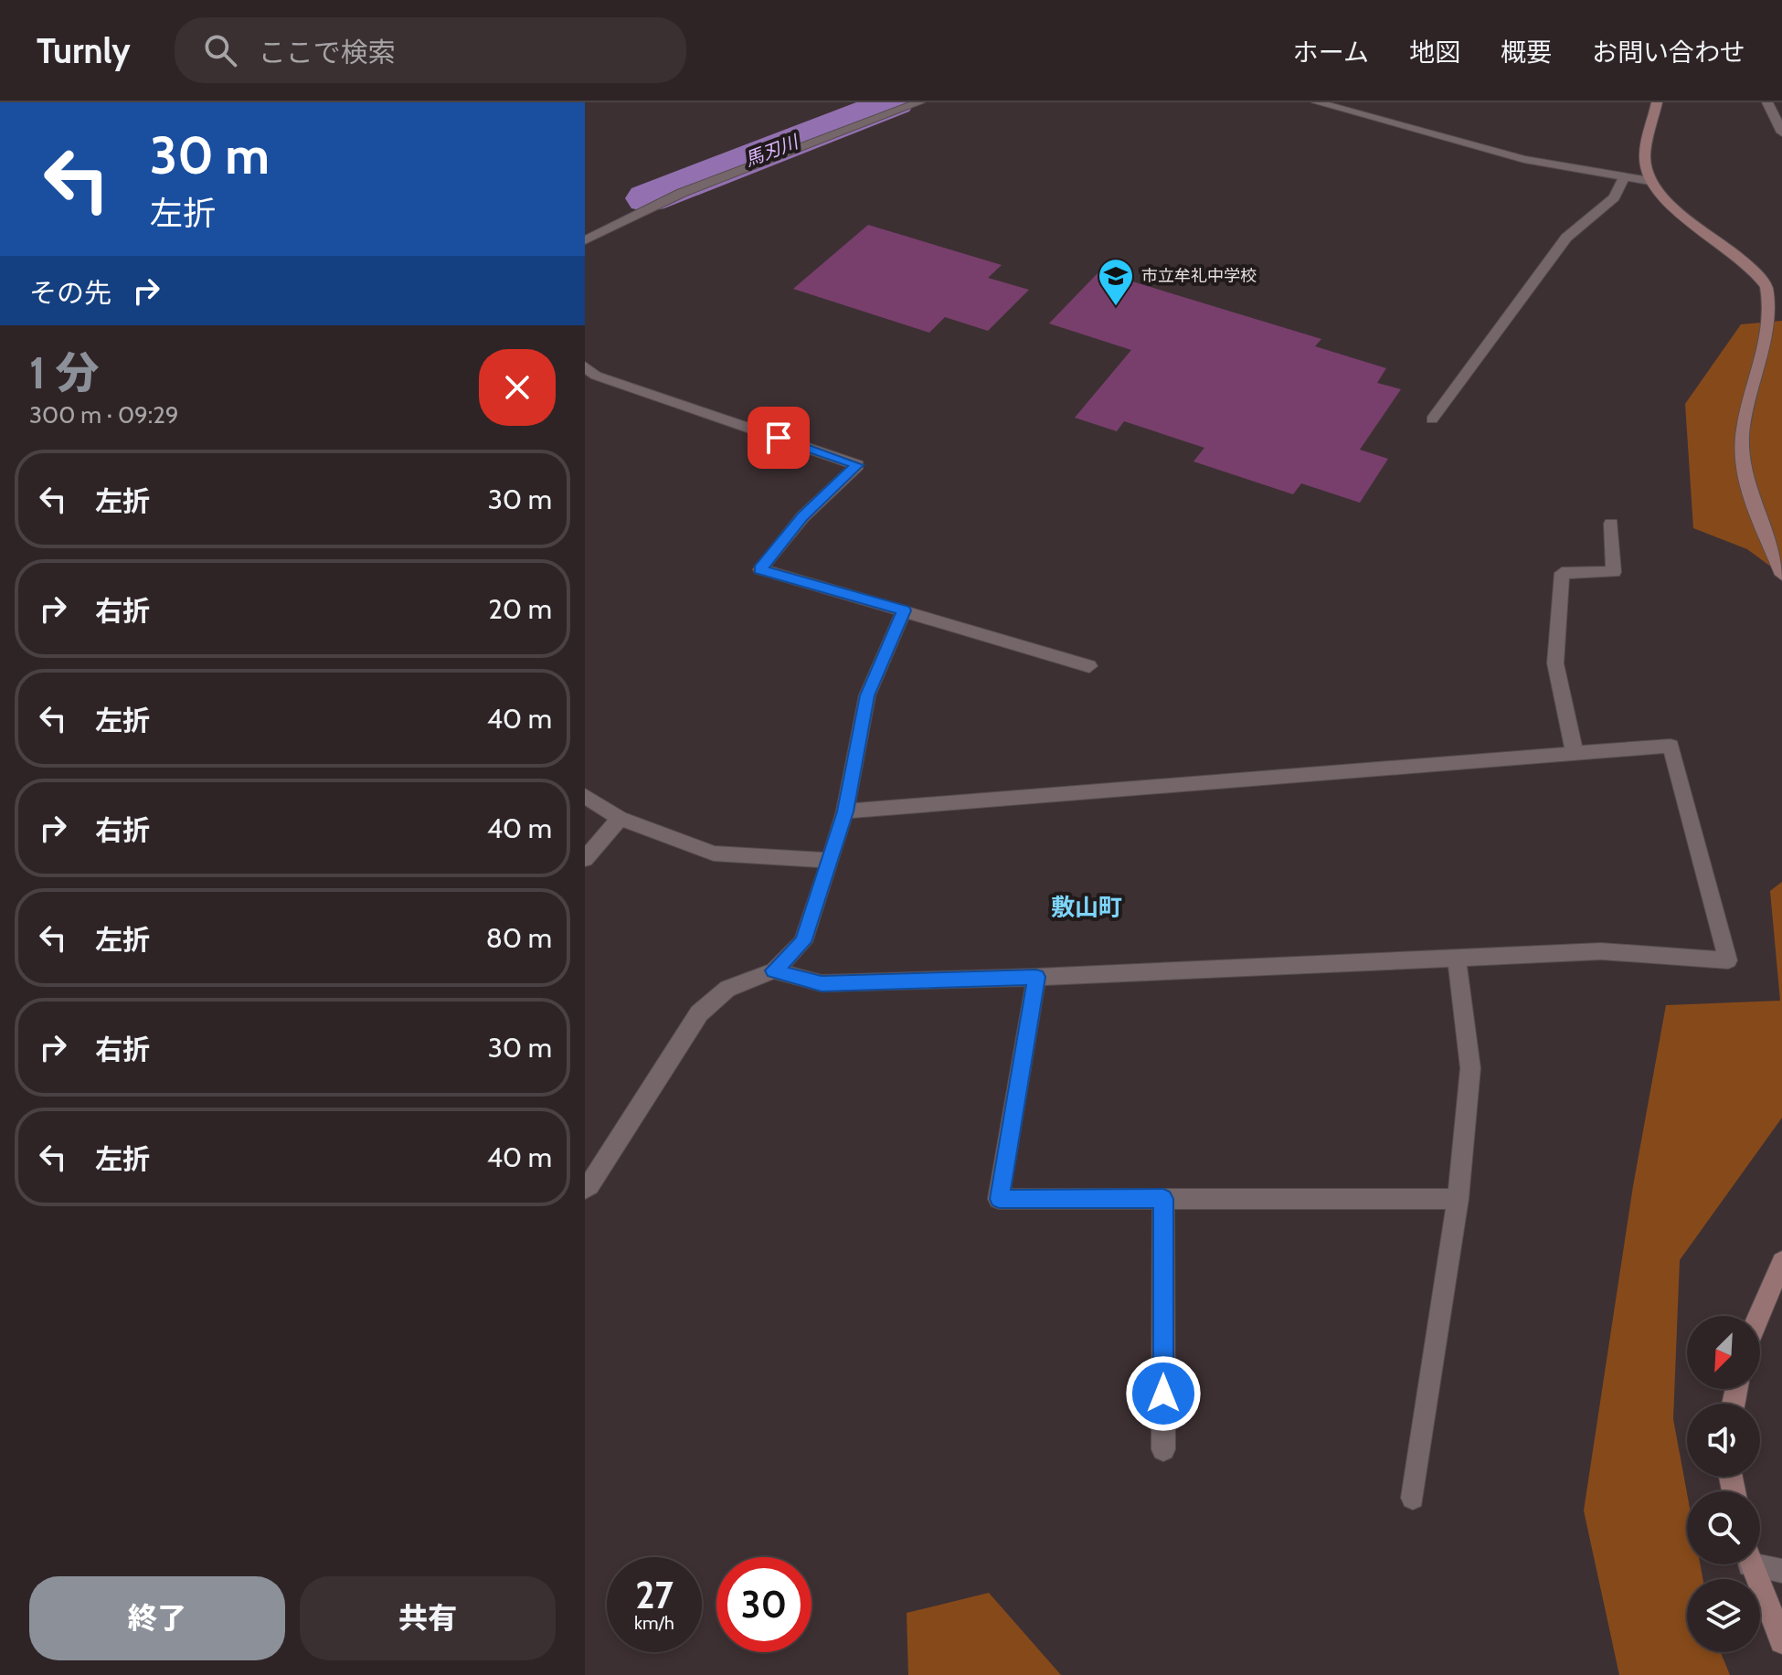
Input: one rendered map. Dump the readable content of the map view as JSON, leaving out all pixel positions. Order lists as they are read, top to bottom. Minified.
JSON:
{"districts":["敷山町"],"water":["馬刃川"],"places":{"school or university":["市立牟礼中学校"]},"north":"bottom left","page":{"header":"Turnly","search":"ここで検索","nav":["ホーム","地図","概要","お問い合わせ"],"turn":["30 m","左折"],"then":"その先","heading":["1 分","300 m · 09:29"],"list":[{"name":"左折","value":"30 m"},{"name":"右折","value":"20 m"},{"name":"左折","value":"40 m"},{"name":"右折","value":"40 m"},{"name":"左折","value":"80 m"},{"name":"右折","value":"30 m"},{"name":"左折","value":"40 m"}],"speed":"27 km/h","limit":"30","buttons":["終了","共有"]}}
